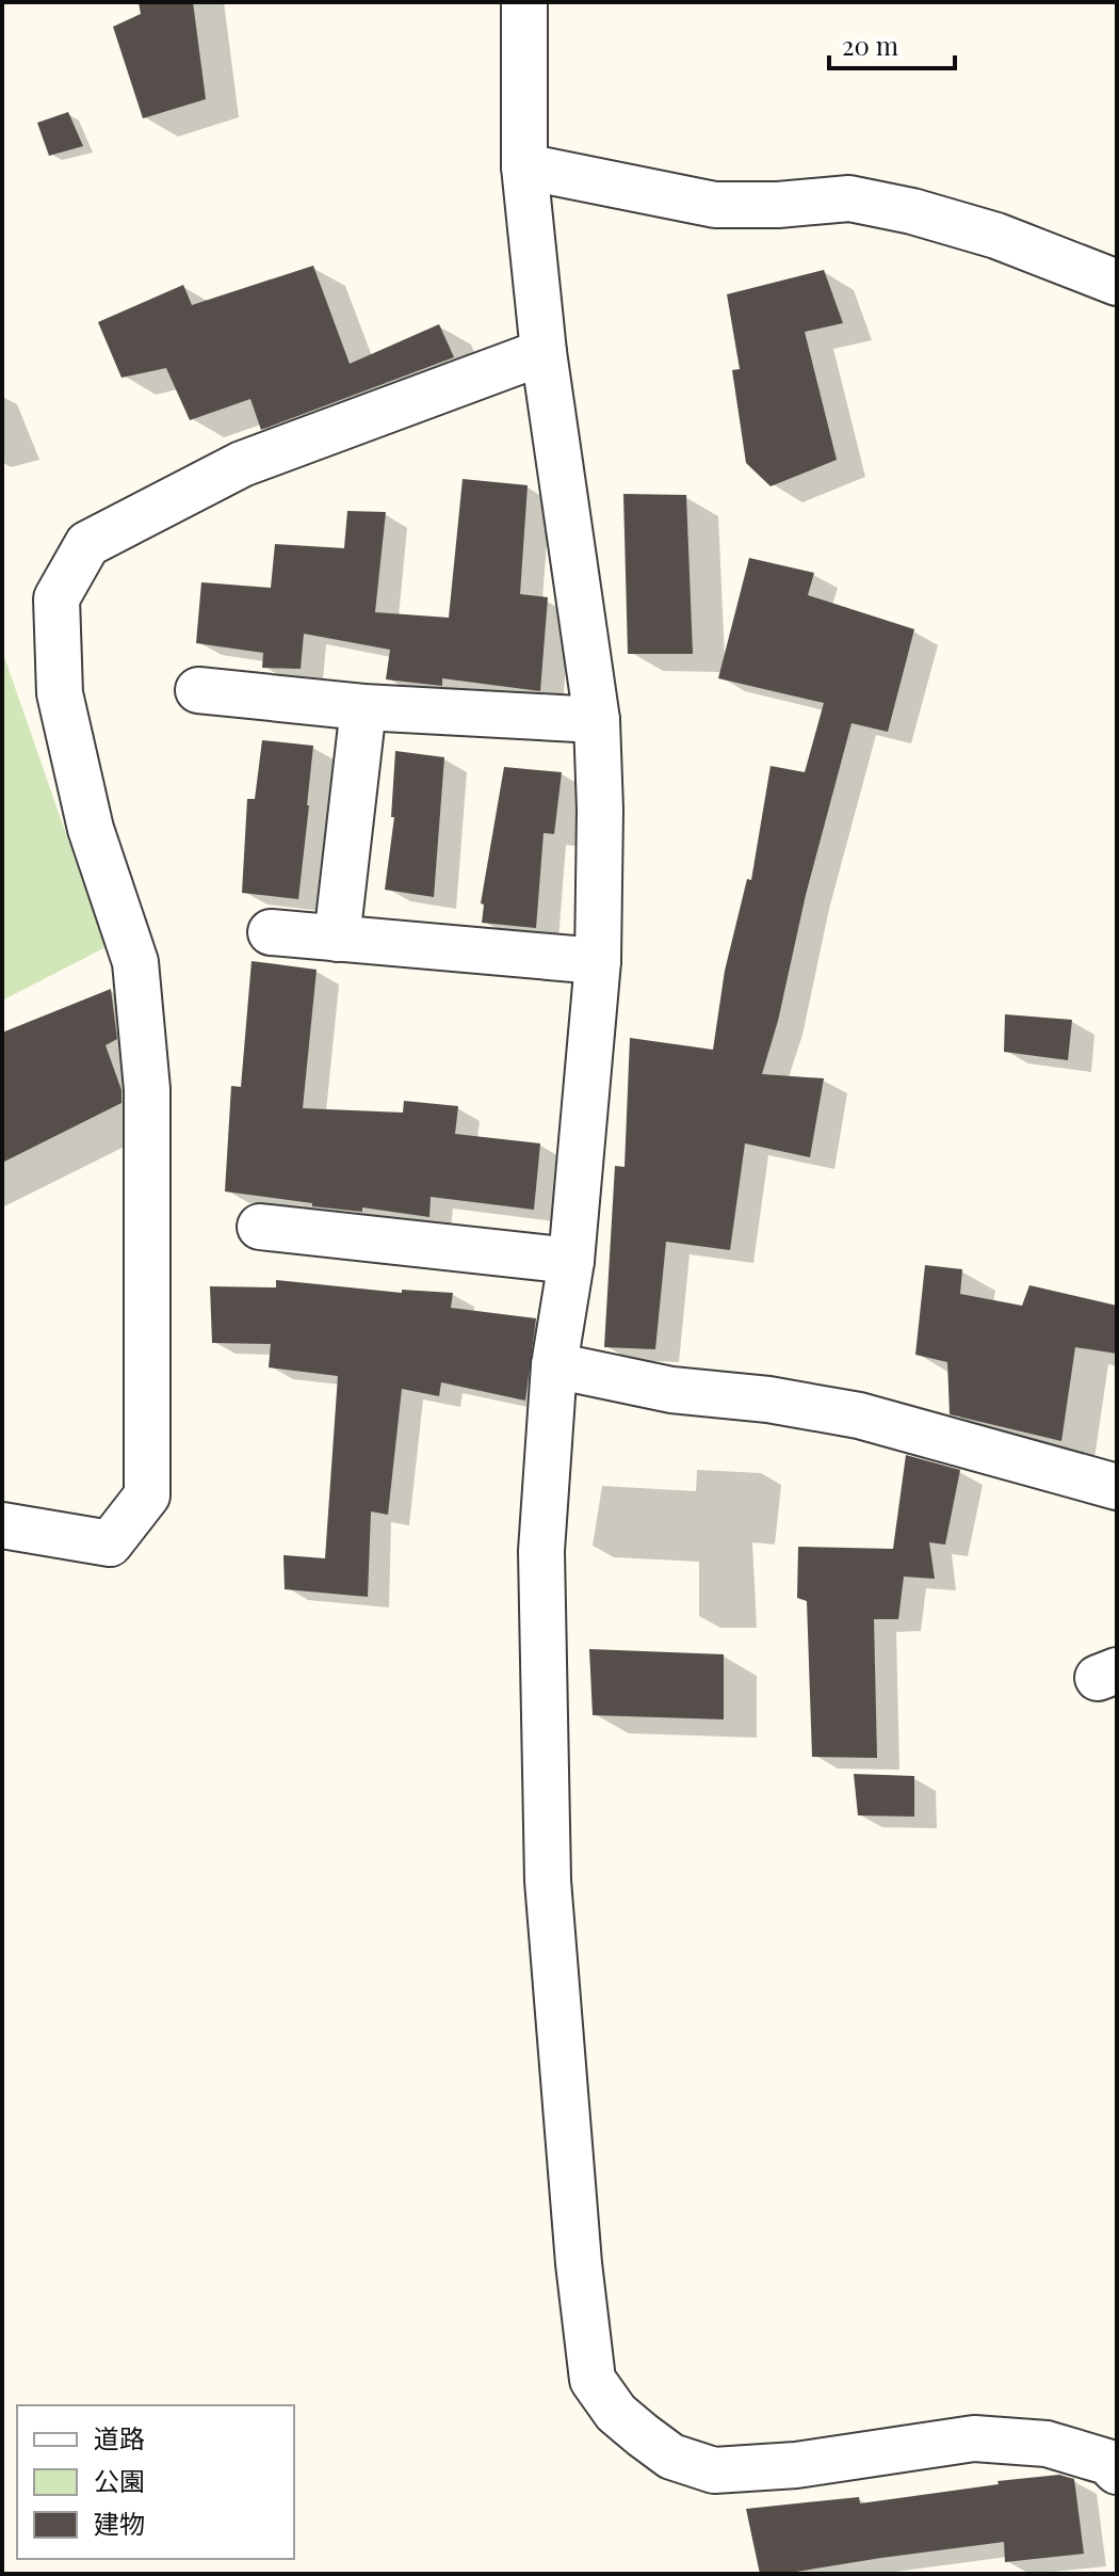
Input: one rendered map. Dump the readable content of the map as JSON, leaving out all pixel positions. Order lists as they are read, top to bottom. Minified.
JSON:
{"legend":["道路","公園","建物"],"scale_bar":"20 m"}
